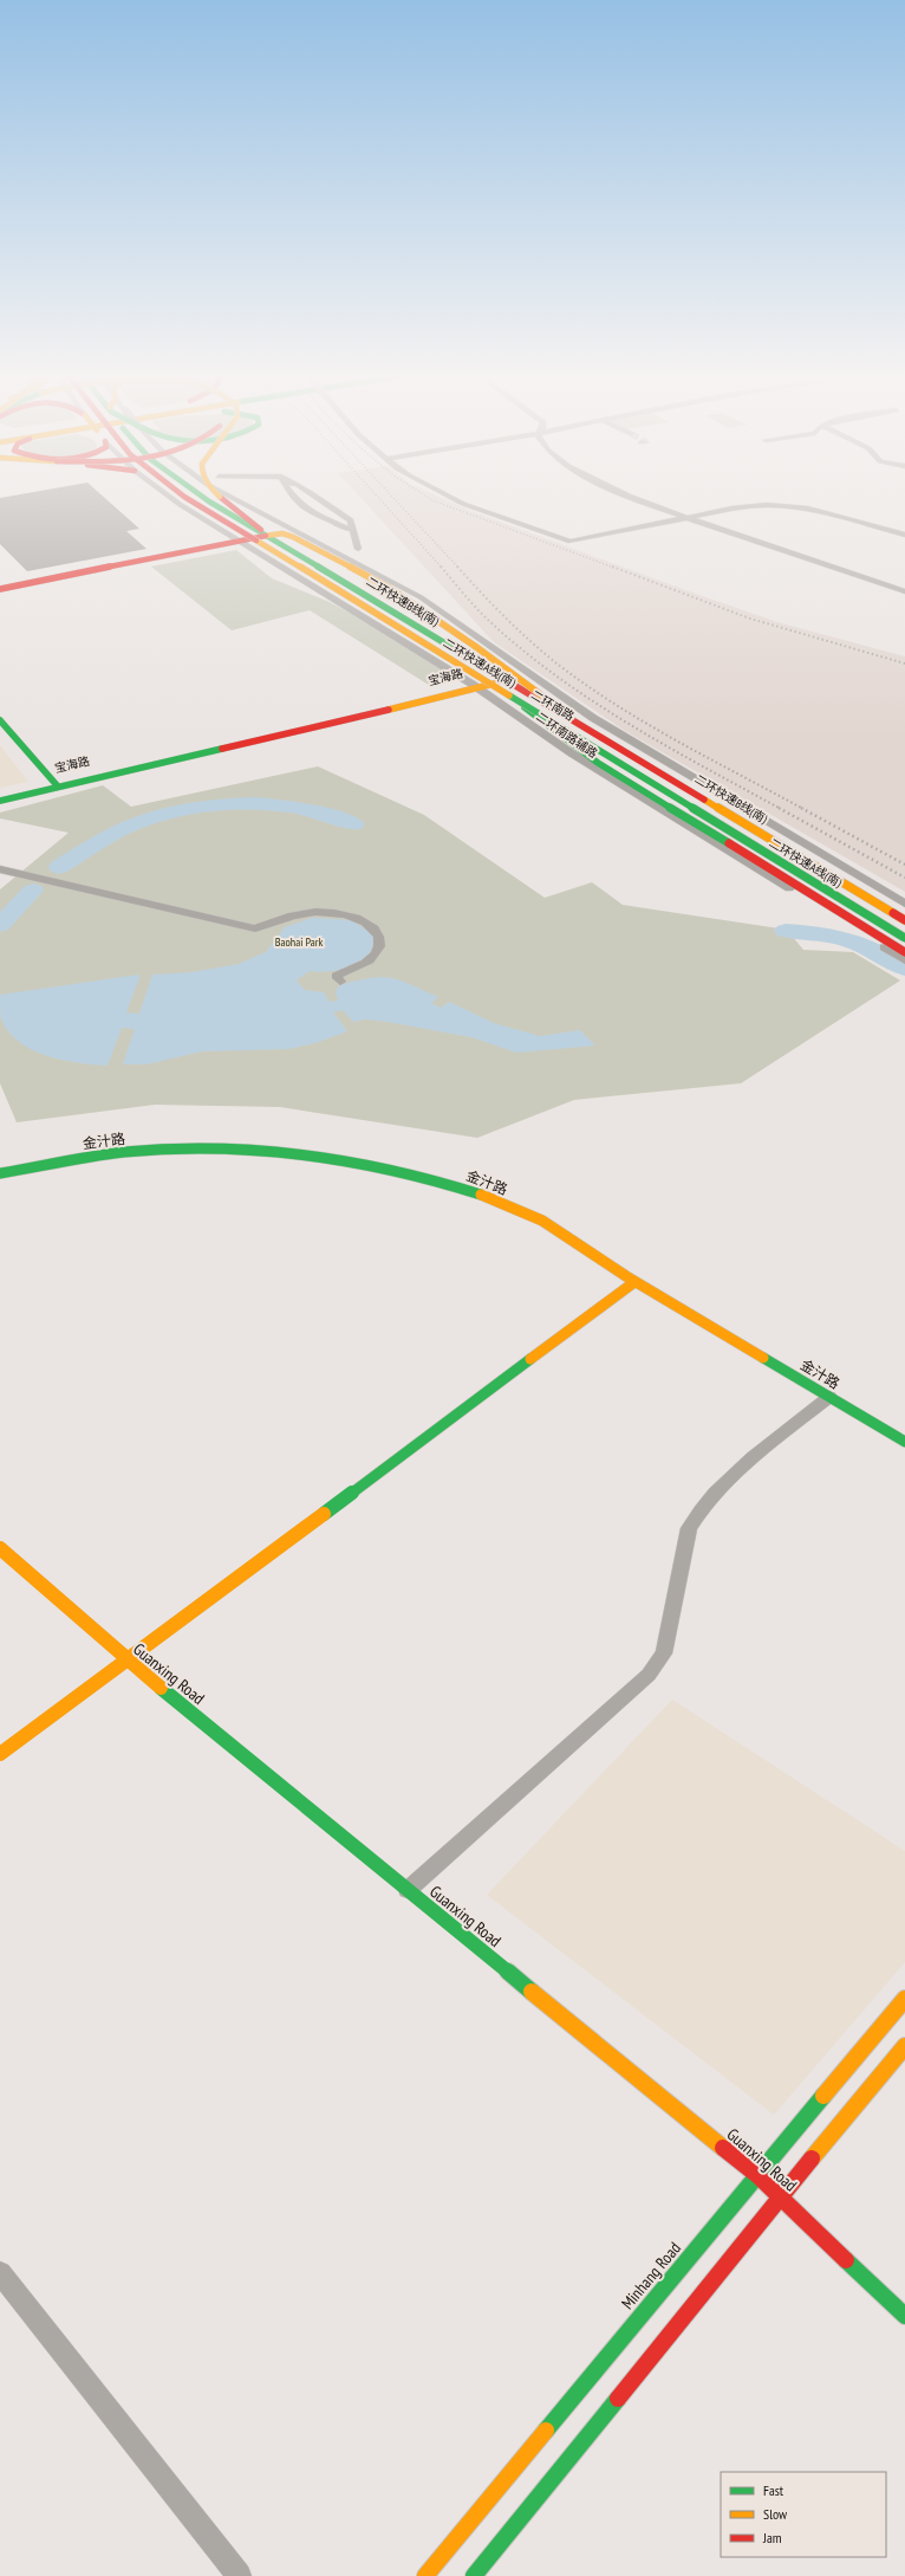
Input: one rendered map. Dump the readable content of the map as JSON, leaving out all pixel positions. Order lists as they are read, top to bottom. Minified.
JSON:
{"streets":{"main road":["二环快速B线(南)","二环快速A线(南)","宝海路","二环南路","金汁路","Guanxing Road","Minhang Road"],"street":["二环南路辅路"]},"crossings":[["二环快速B线(南)","二环南路"],["二环快速A线(南)","二环南路"],["宝海路","二环南路"],["宝海路","二环南路辅路"],["Guanxing Road","Minhang Road"]],"parks":["Baohai Park"],"legend":["Fast","Slow","Jam"]}
